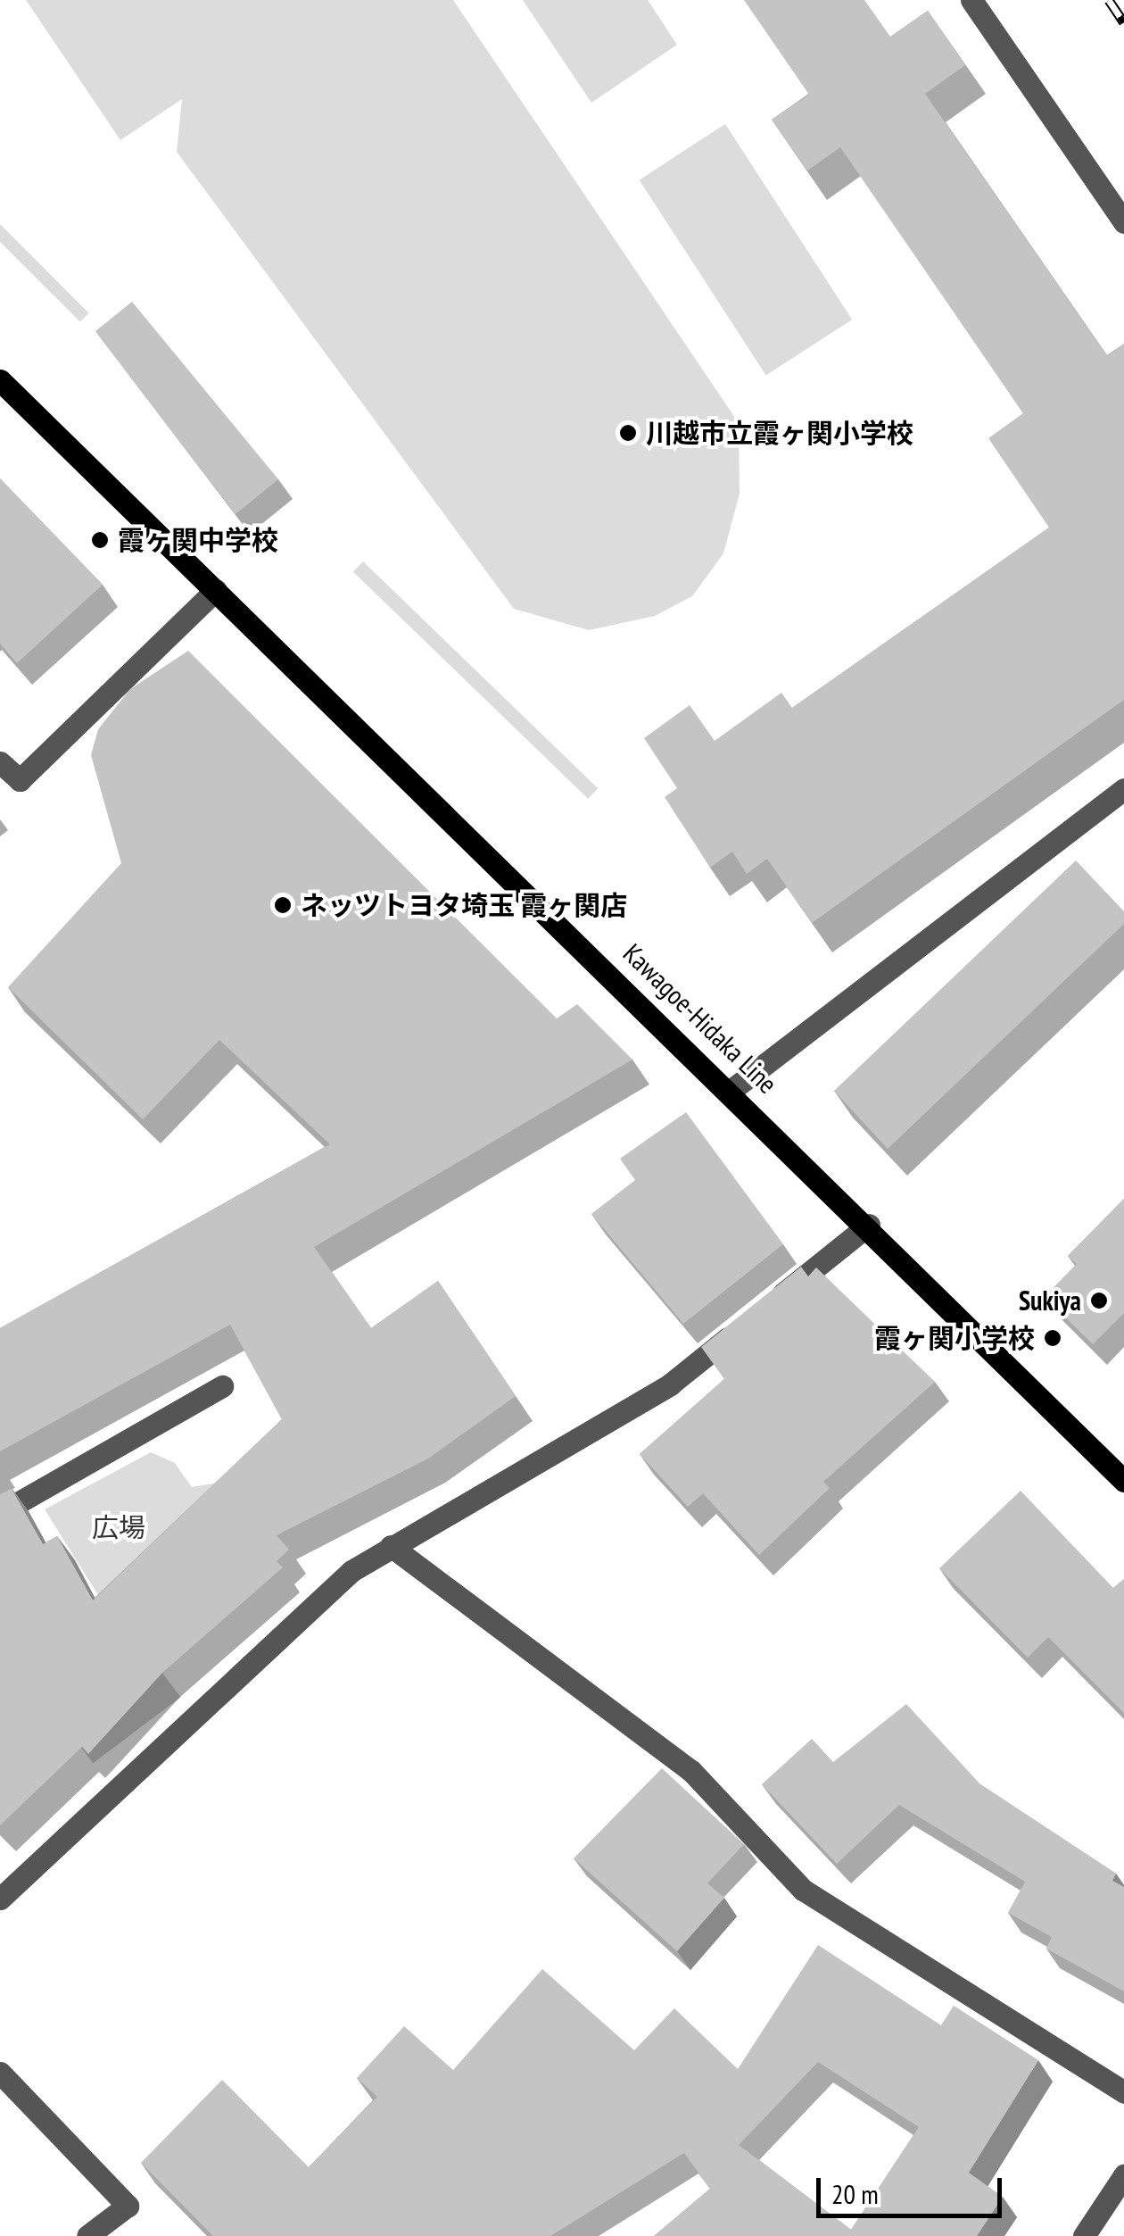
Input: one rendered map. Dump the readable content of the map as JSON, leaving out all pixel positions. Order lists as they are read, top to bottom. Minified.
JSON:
{"streets":{"main road":["Kawagoe-Hidaka Line"]},"parks":["広場"],"places":["川越市立霞ヶ関小学校","霞ヶ関中学校","ネッツトヨタ埼玉 霞ヶ関店","Sukiya","霞ヶ関小学校"],"scale_bar":"20 m"}
